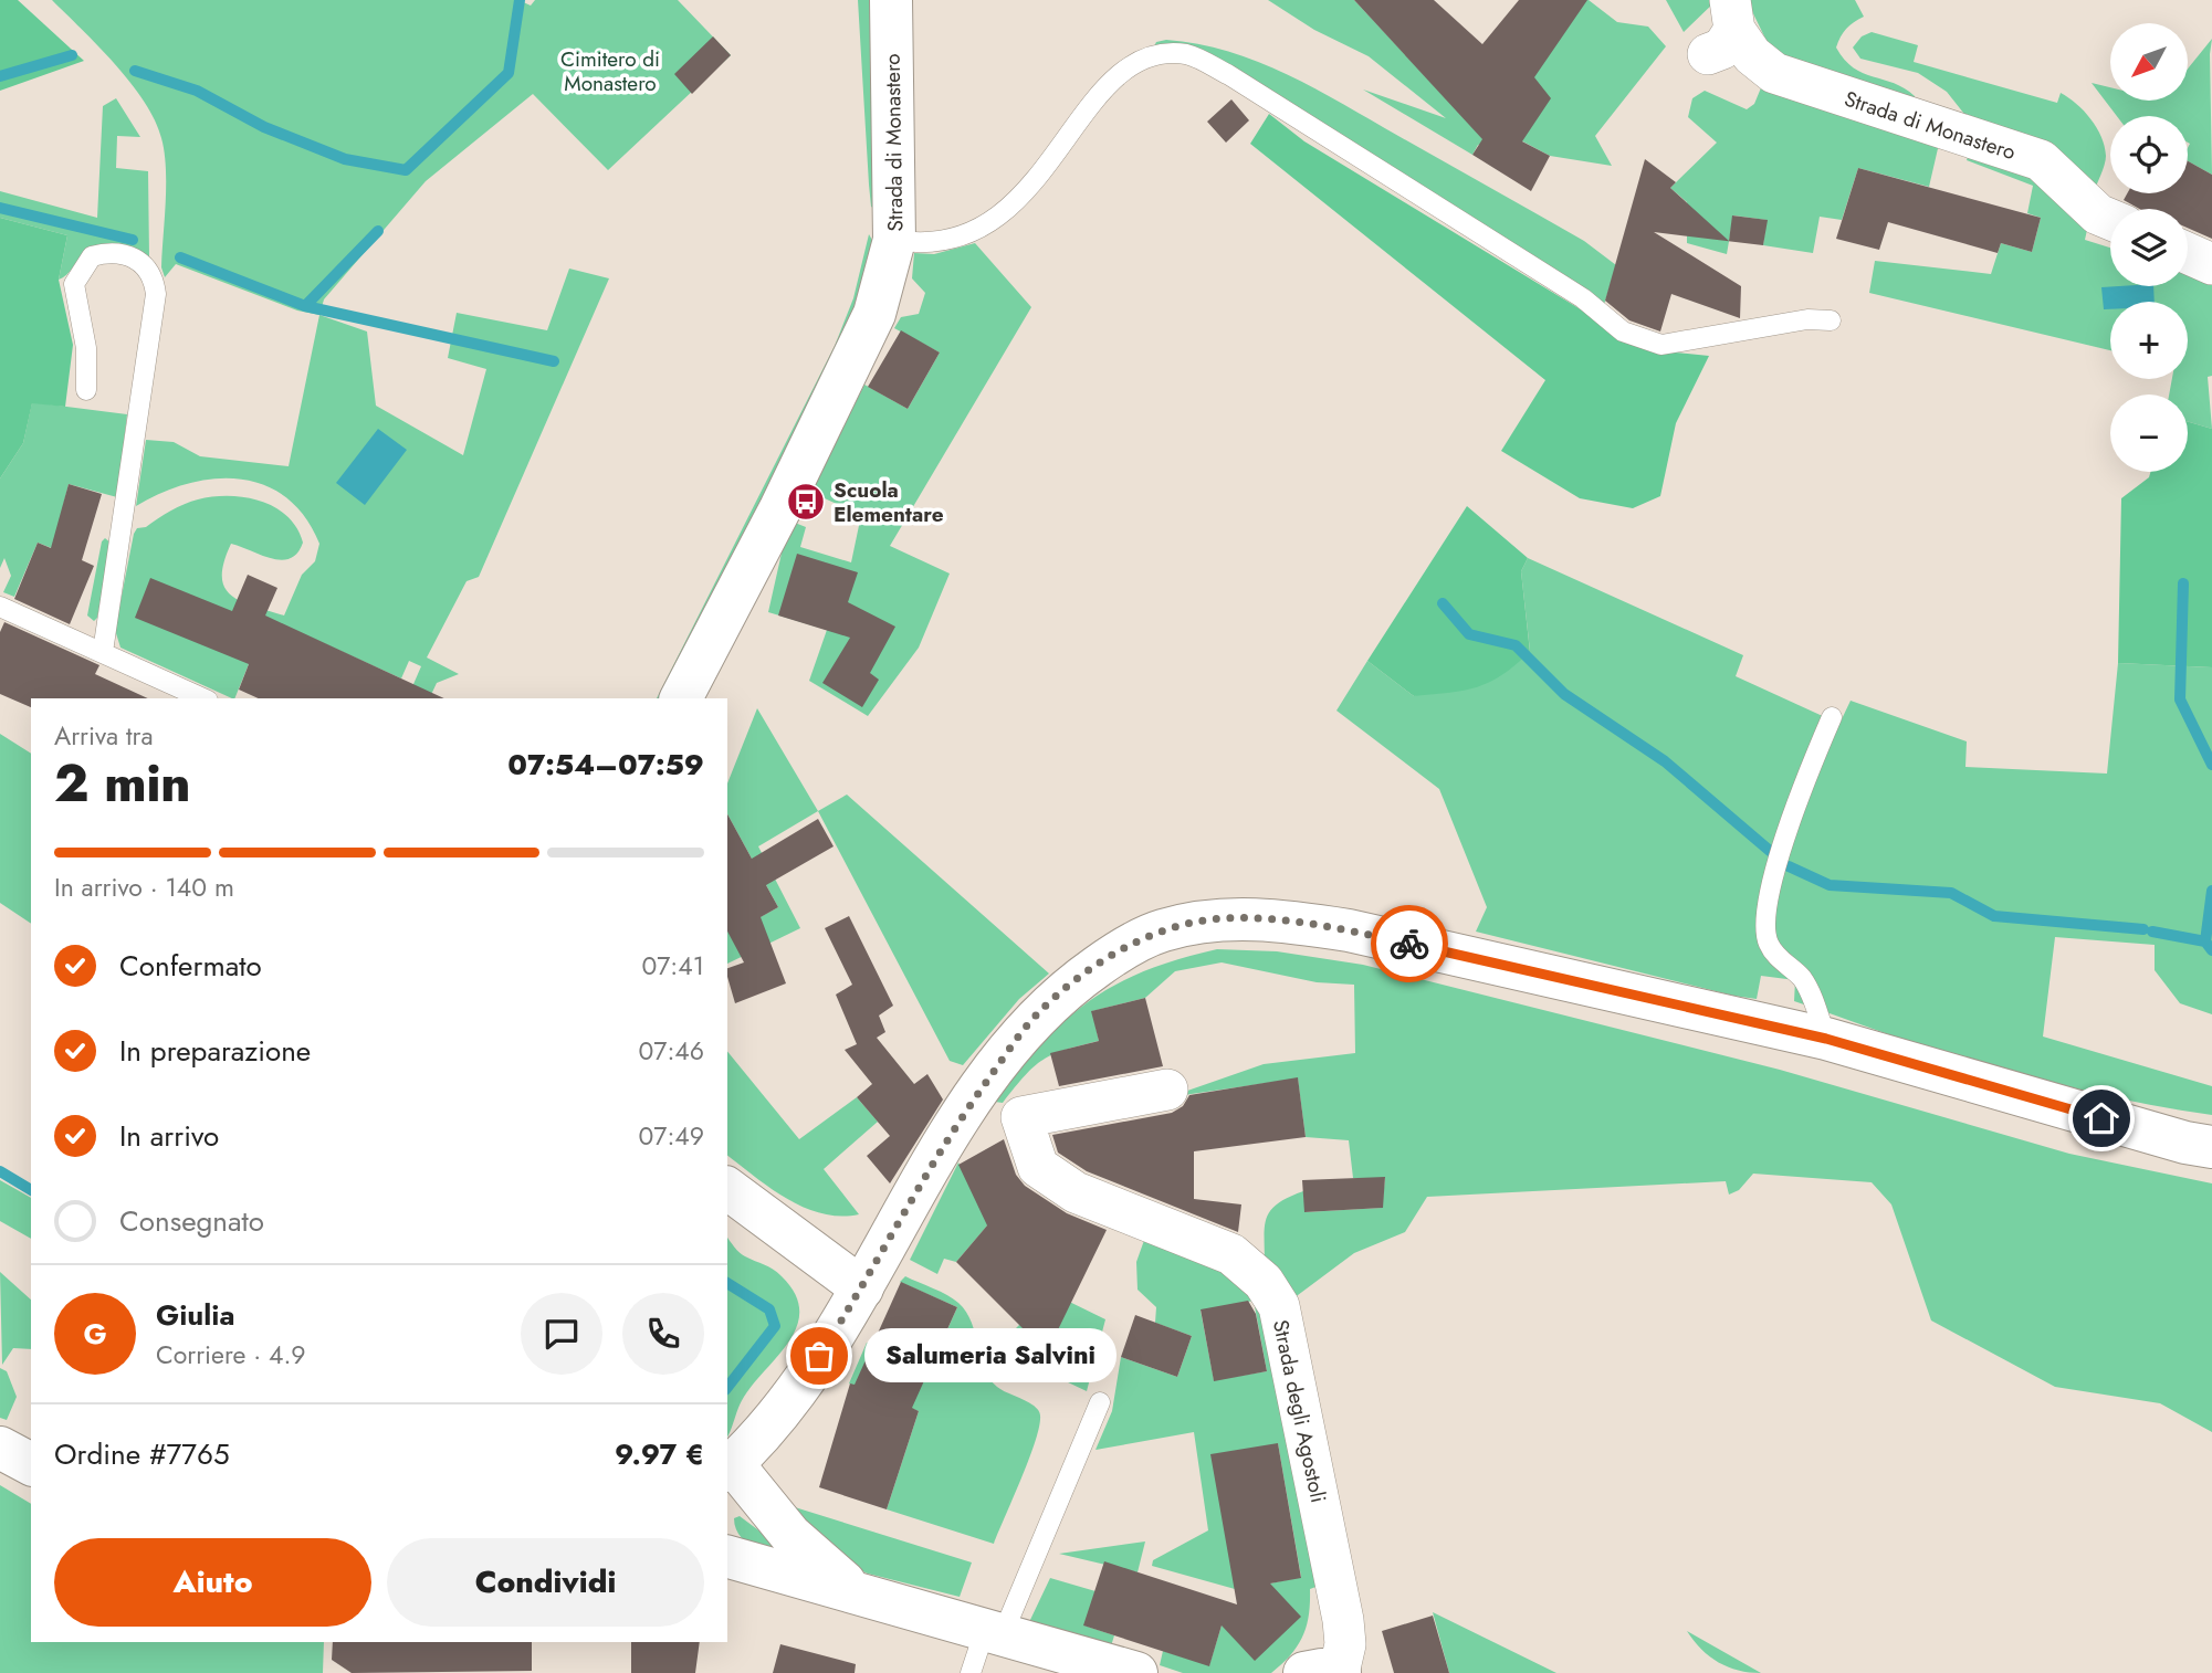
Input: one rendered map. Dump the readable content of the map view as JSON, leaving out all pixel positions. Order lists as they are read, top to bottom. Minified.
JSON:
{"streets":{"main road":["Strada di Monastero","Strada degli Agostoli"]},"parks":["Cimitero di Monastero"],"places":{"bus stop":["Scuola Elementare"],"other":["Salumeria Salvini"]},"north":"bottom left","page":{"map_buttons":["+","−"],"heading":["2 min","Arriva tra","07:54–07:59"],"panel":["Giulia","Corriere · 4.9","Ordine #7765","9.97 €"],"bar":"In arrivo · 140 m","list":[["Confermato","07:41"],["In preparazione","07:46"],["In arrivo","07:49"],"Consegnato"],"round":"G","bubble":"Salumeria Salvini","buttons":["Aiuto","Condividi"]}}
